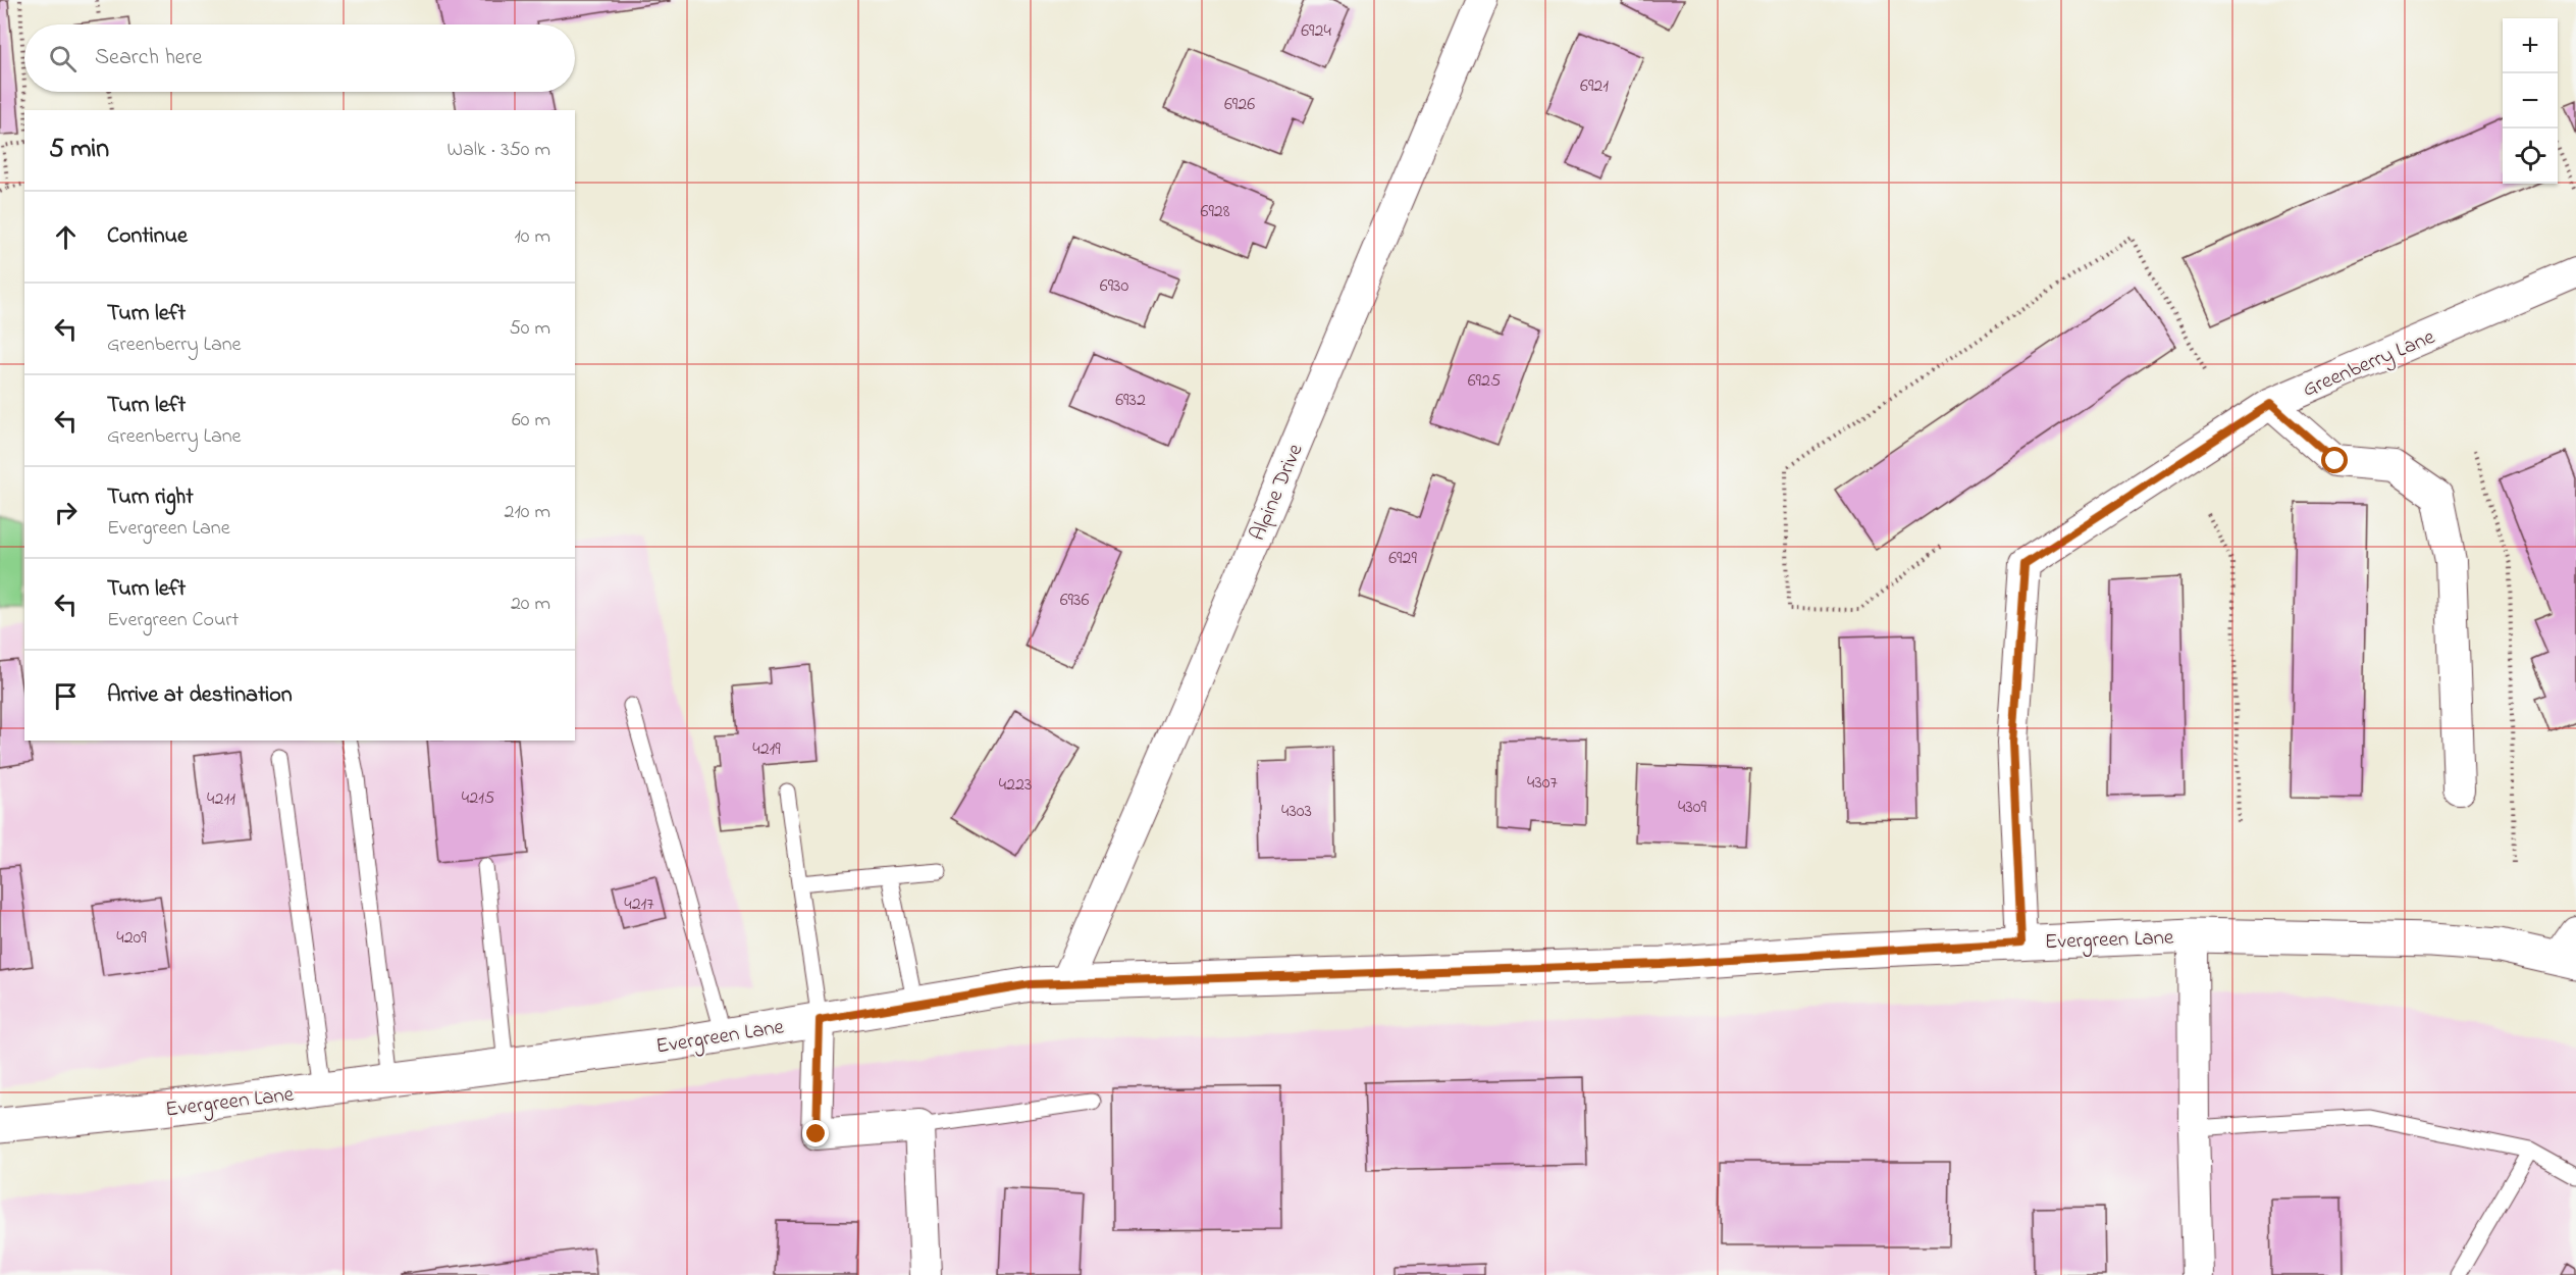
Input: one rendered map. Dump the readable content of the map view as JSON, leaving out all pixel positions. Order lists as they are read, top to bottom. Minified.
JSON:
{"streets":{"street":["Greenberry Lane","Alpine Drive","Evergreen Lane"]},"crossings":[["Greenberry Lane","Evergreen Lane"],["Alpine Drive","Evergreen Lane"]],"house_numbers":["6924","6921","6926","6928","6930","6925","6932","6929","6936","4219","4307","4223","4215","4211","4309","4303","4217","4209"],"page":{"map_buttons":["+","−"],"search":"Search here","heading":["5 min","Walk · 350 m"],"list":[["Continue","10 m"],["Turn left","Greenberry Lane","50 m"],["Turn left","Greenberry Lane","60 m"],["Turn right","Evergreen Lane","210 m"],["Turn left","Evergreen Court","20 m"],"Arrive at destination"]}}
